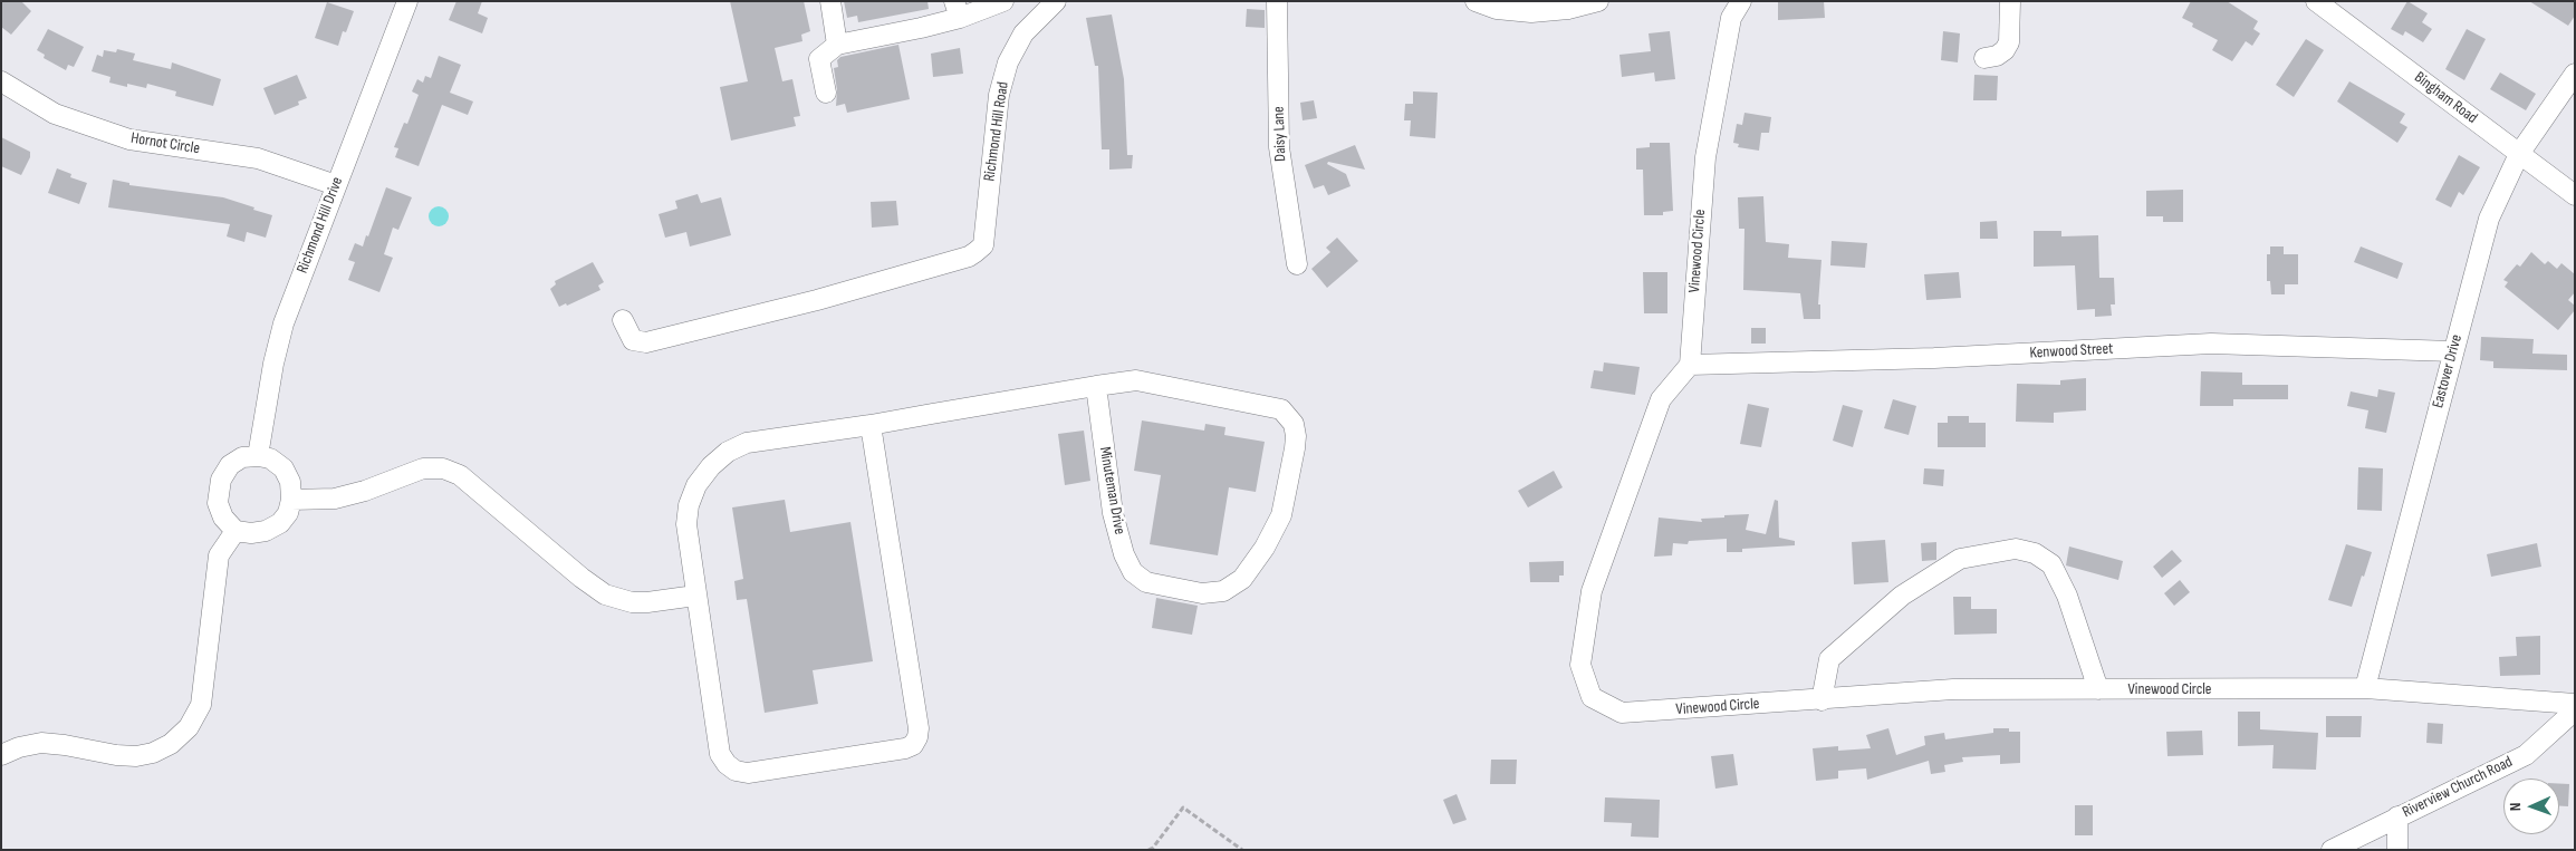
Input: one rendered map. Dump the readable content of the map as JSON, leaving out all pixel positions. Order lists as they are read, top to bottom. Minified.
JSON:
{"streets":{"street":["Bingham Road","Richmond Hill Road","Daisy Lane","Hornot Circle","Richmond Hill Drive","Vinewood Circle","Kenwood Street","Eastover Drive","Minuteman Drive","Riverview Church Road"]},"crossings":[["Bingham Road","Eastover Drive"],["Hornot Circle","Richmond Hill Drive"],["Vinewood Circle","Kenwood Street"],["Vinewood Circle","Eastover Drive"],["Kenwood Street","Eastover Drive"]],"north":"left"}
